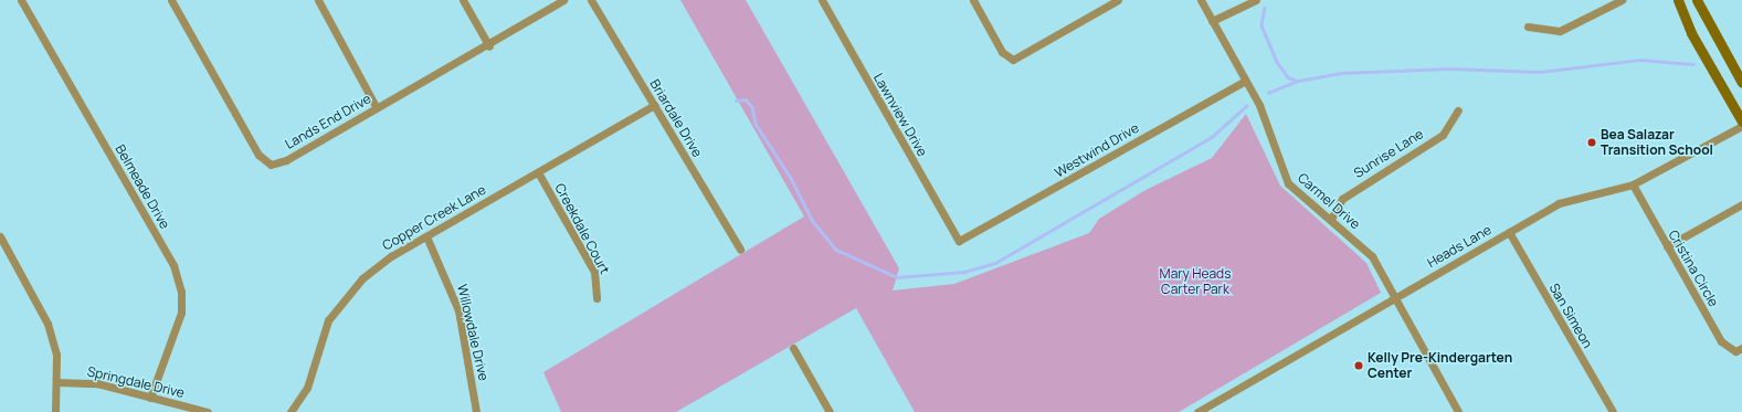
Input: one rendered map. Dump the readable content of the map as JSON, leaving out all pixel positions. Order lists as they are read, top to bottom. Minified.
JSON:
{"streets":{"street":["Lawnview Drive","Briardale Drive","Lands End Drive","Westwind Drive","Sunrise Lane","Belmeade Drive","Carmel Drive","Copper Creek Lane","Creekdale Court","Heads Lane","Cristina Circle","San Simeon","Willowdale Drive","Springdale Drive"]},"crossings":[["Lawnview Drive","Westwind Drive"],["Briardale Drive","Copper Creek Lane"],["Westwind Drive","Carmel Drive"],["Sunrise Lane","Carmel Drive"],["Belmeade Drive","Springdale Drive"],["Carmel Drive","Heads Lane"],["Copper Creek Lane","Creekdale Court"],["Copper Creek Lane","Willowdale Drive"],["Heads Lane","Cristina Circle"],["Heads Lane","San Simeon"]],"parks":["Mary Heads Carter Park"],"places":["Bea Salazar Transition School","Kelly Pre-Kindergarten Center"]}
